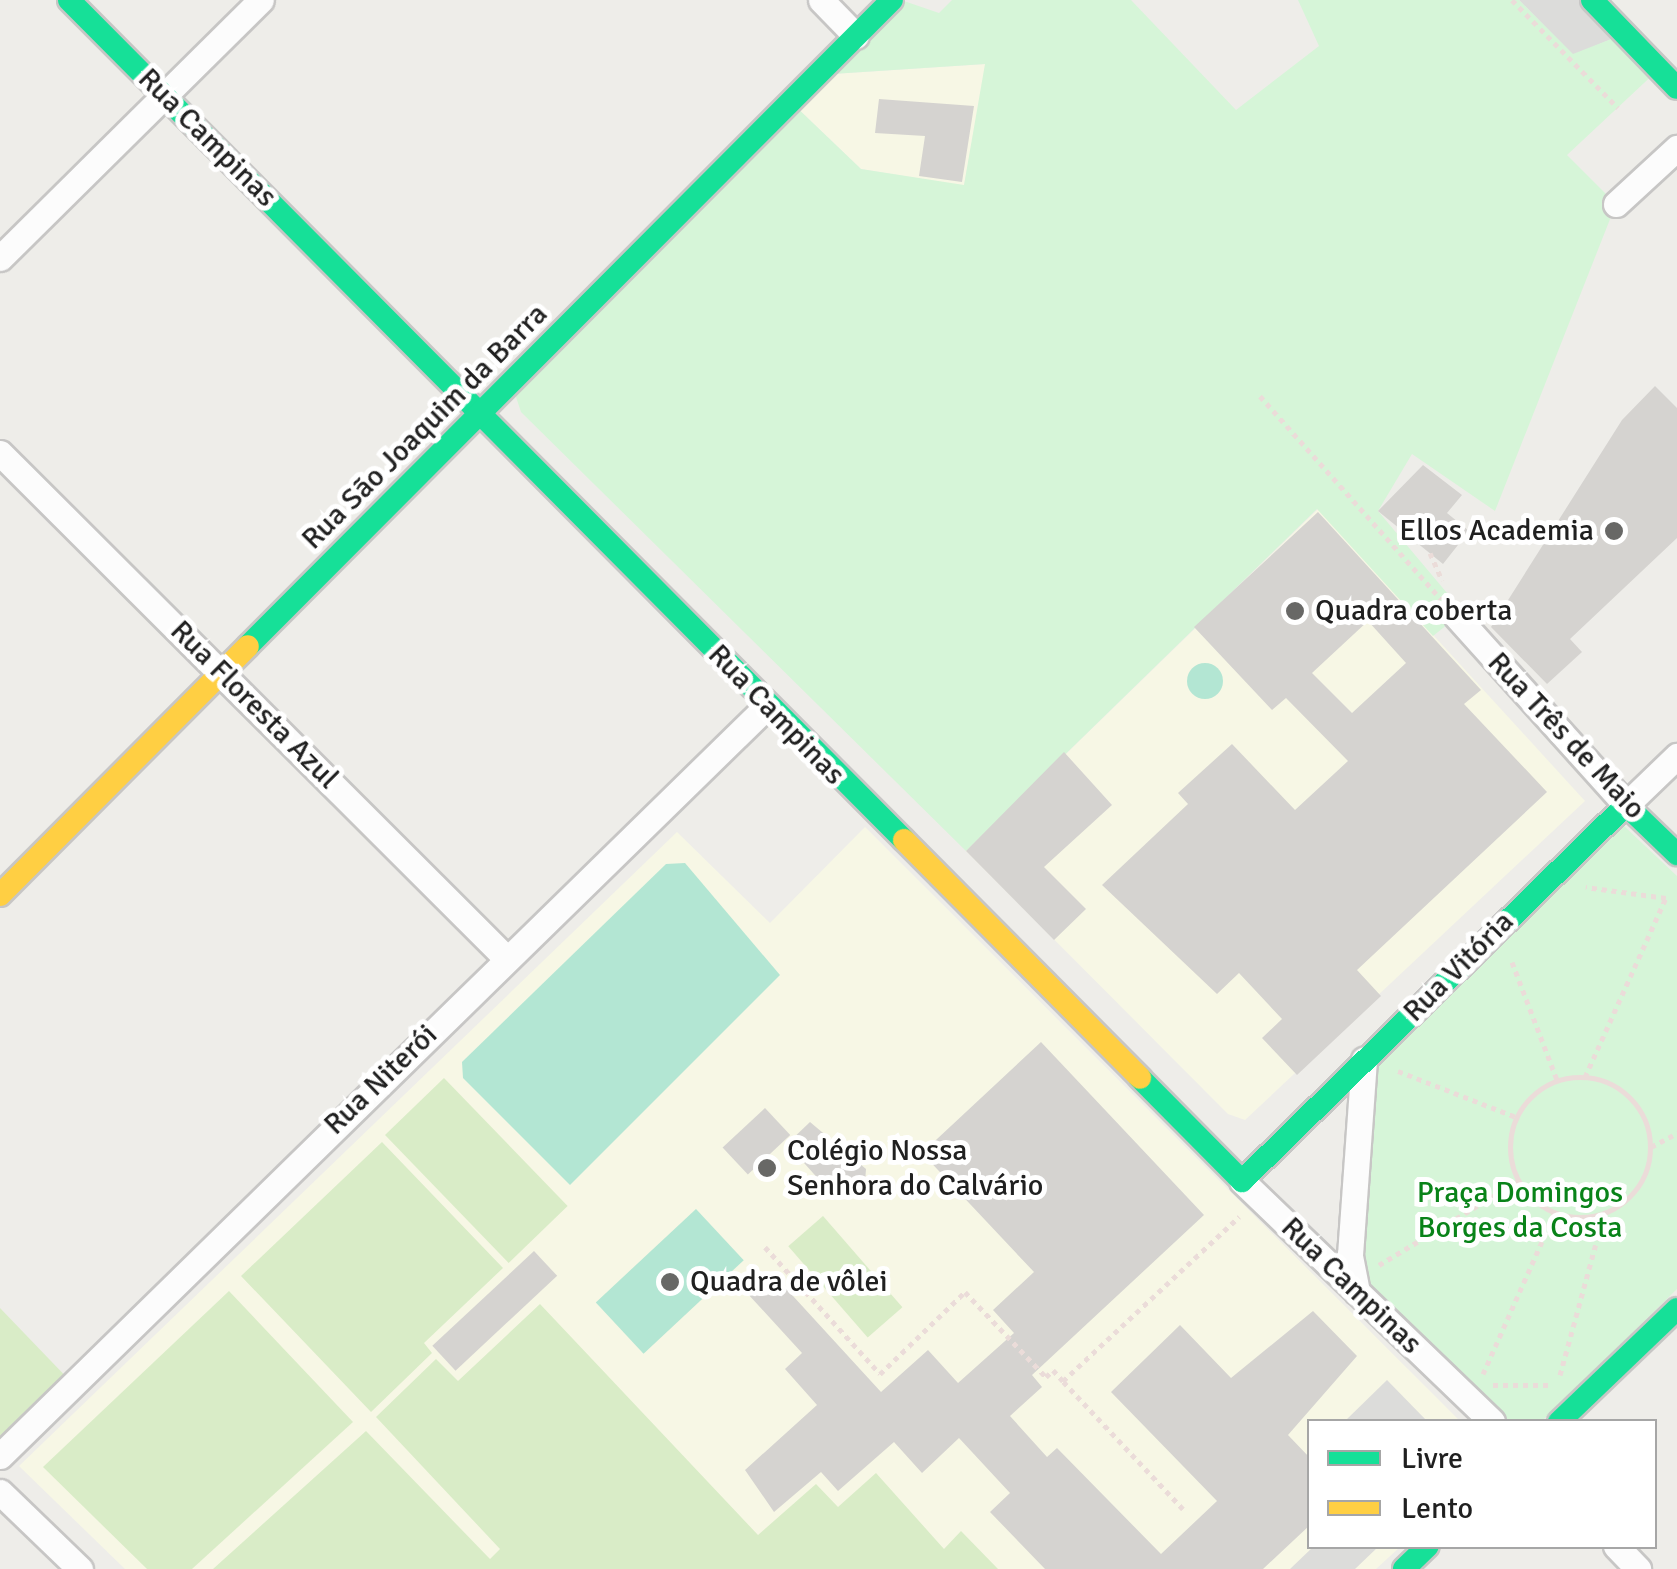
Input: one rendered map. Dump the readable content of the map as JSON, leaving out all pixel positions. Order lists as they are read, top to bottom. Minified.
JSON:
{"streets":{"street":["Rua Campinas","Rua São Joaquim da Barra","Rua Floresta Azul","Rua Três de Maio","Rua Vitória","Rua Niterói"]},"crossings":[["Rua Campinas","Rua São Joaquim da Barra"],["Rua Campinas","Rua Vitória"],["Rua Campinas","Rua Niterói"],["Rua São Joaquim da Barra","Rua Floresta Azul"],["Rua Floresta Azul","Rua Niterói"],["Rua Três de Maio","Rua Vitória"]],"parks":["Praça Domingos Borges da Costa"],"places":["Ellos Academia","Quadra coberta","Colégio Nossa Senhora do Calvário","Quadra de vôlei"],"legend":["Livre","Lento"]}
